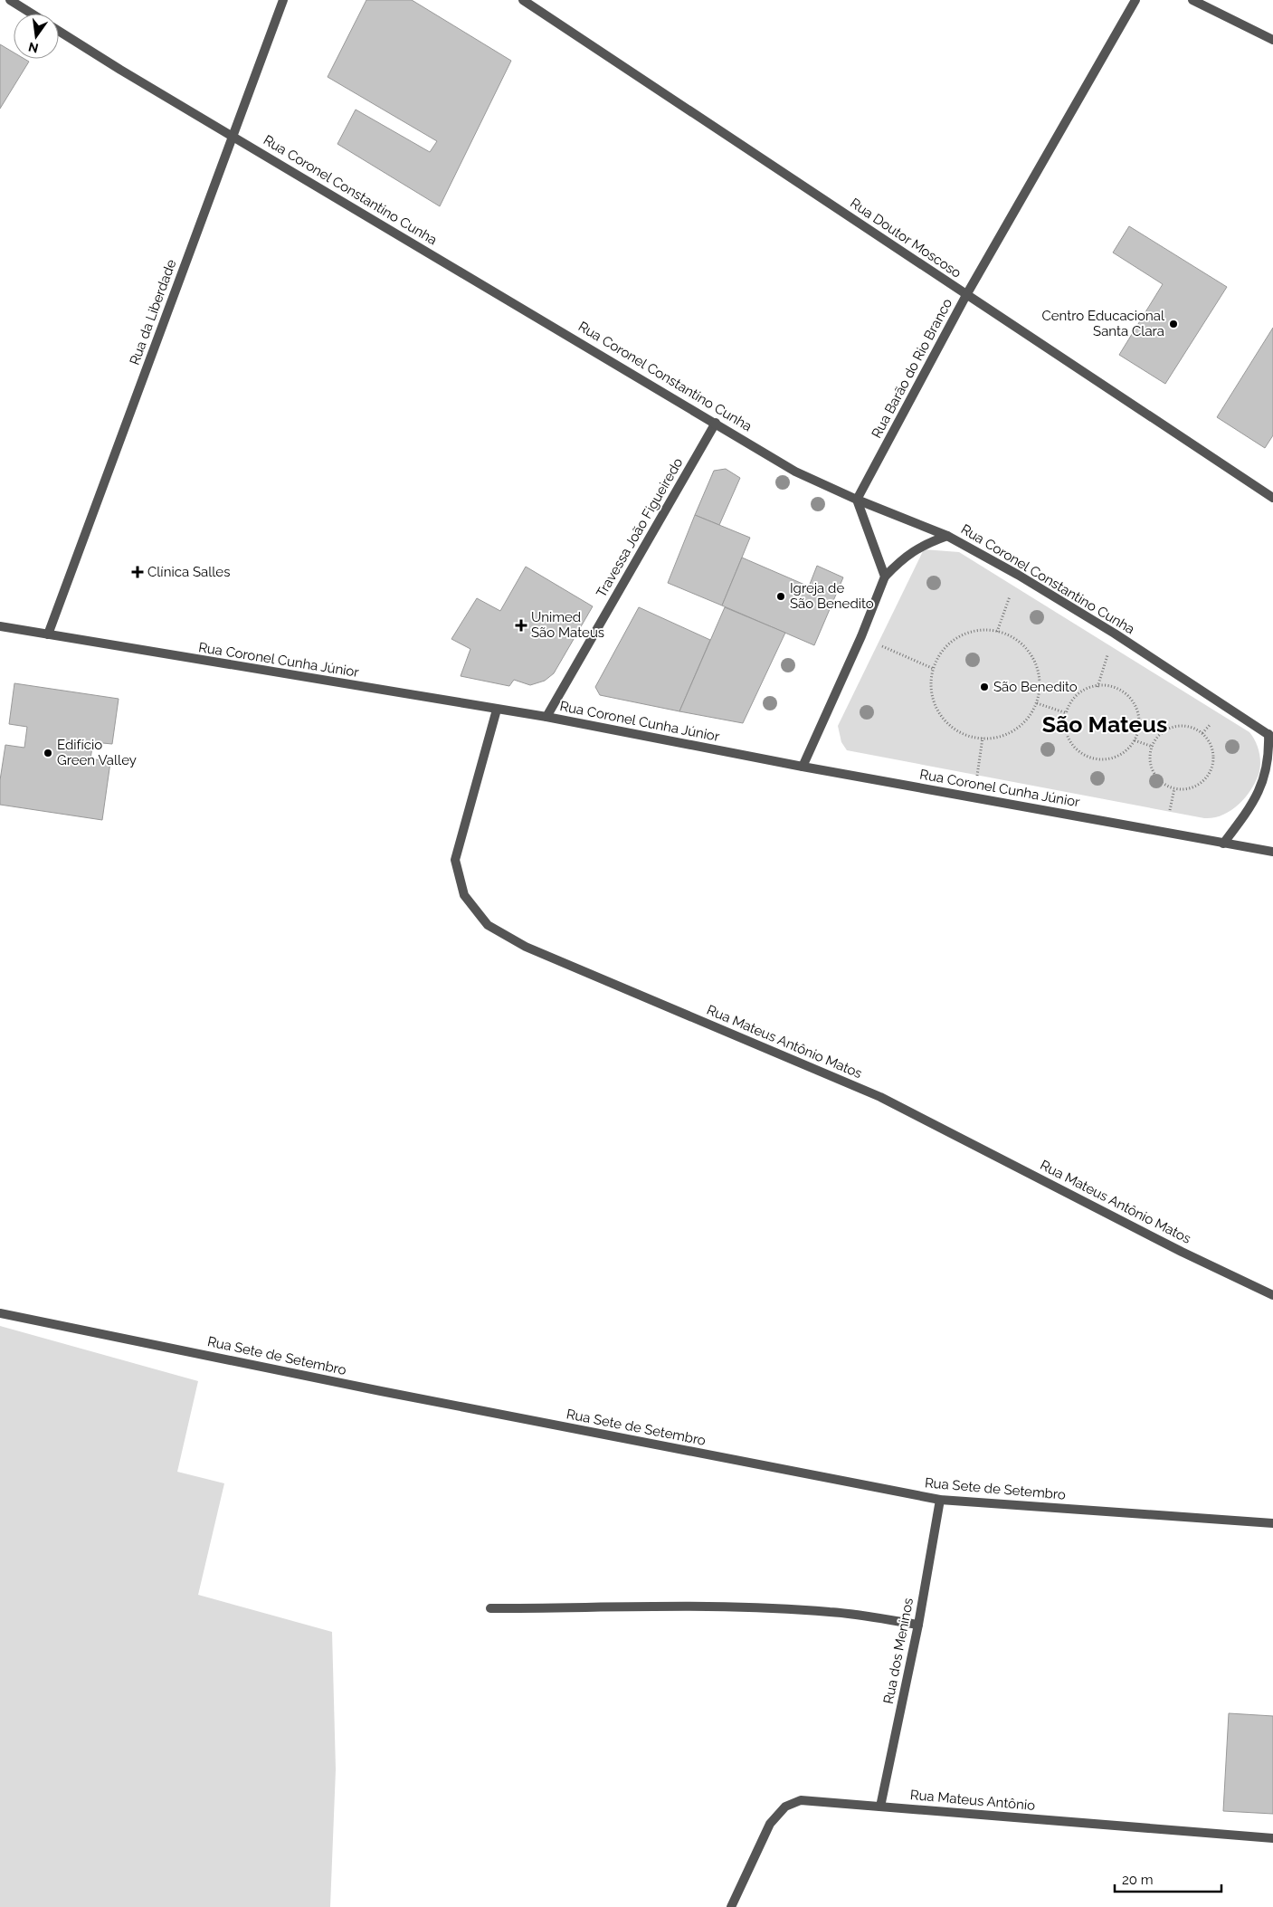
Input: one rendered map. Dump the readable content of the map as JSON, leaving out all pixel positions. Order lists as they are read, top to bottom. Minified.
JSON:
{"streets":{"street":["Rua Coronel Constantino Cunha","Rua Doutor Moscoso","Rua da Liberdade","Rua Barão do Rio Branco","Travessa João Figueiredo","Rua Coronel Cunha Júnior","Rua Mateus Antônio Matos","Rua Sete de Setembro","Rua dos Meninos","Rua Mateus Antônio"]},"crossings":[["Rua Coronel Constantino Cunha","Rua da Liberdade"],["Rua Coronel Constantino Cunha","Rua Barão do Rio Branco"],["Rua Coronel Constantino Cunha","Travessa João Figueiredo"],["Rua Doutor Moscoso","Rua Barão do Rio Branco"],["Rua da Liberdade","Rua Coronel Cunha Júnior"],["Travessa João Figueiredo","Rua Coronel Cunha Júnior"],["Rua Coronel Cunha Júnior","Rua Mateus Antônio Matos"],["Rua Sete de Setembro","Rua dos Meninos"],["Rua dos Meninos","Rua Mateus Antônio"]],"districts":["São Mateus"],"places":{"other":["Centro Educacional Santa Clara","Igreja de São Benedito","São Benedito","Edifício Green Valley"],"health":["Clínica Salles","Unimed São Mateus"]},"scale_bar":"20 m","north":"bottom"}
